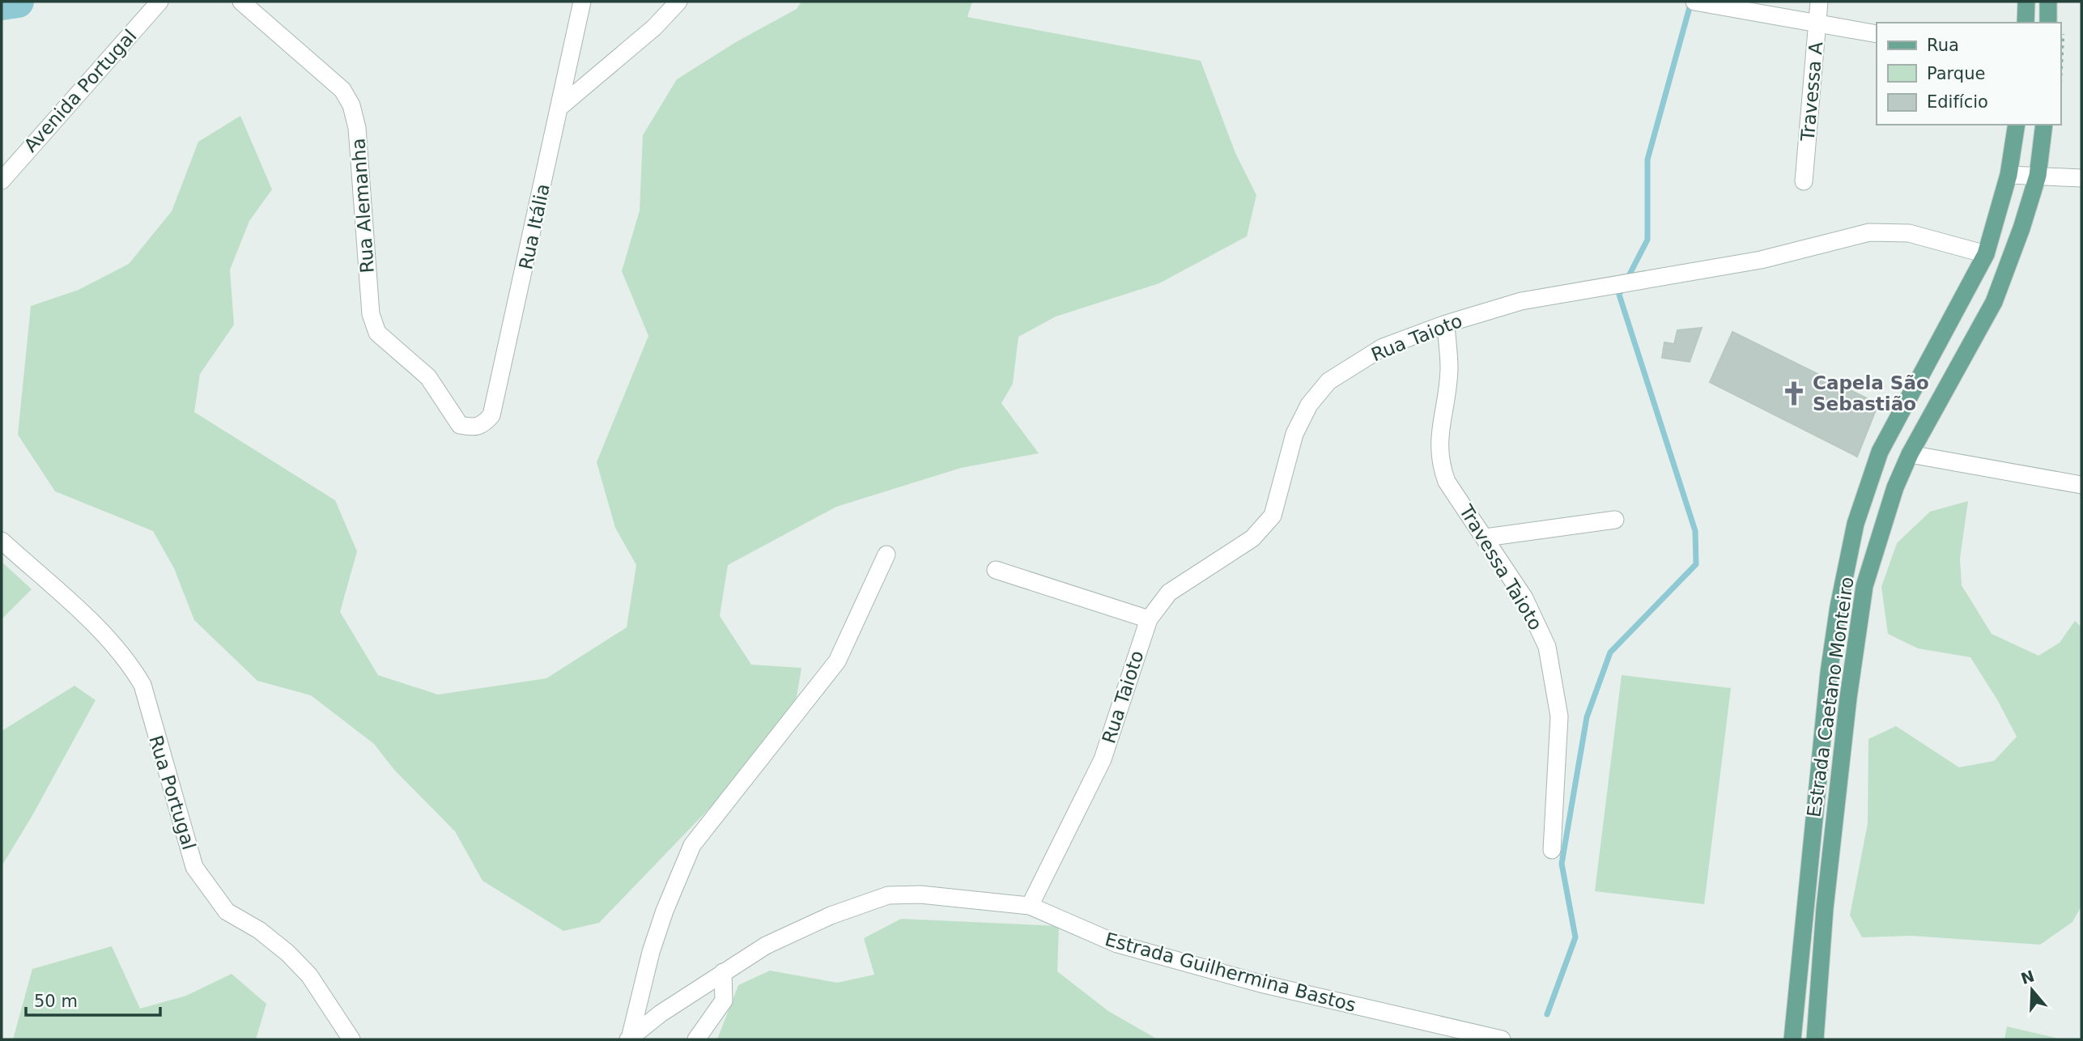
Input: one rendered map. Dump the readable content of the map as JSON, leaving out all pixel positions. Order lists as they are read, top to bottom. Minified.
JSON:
{"streets":{"main road":["Estrada Caetano Monteiro"],"street":["Avenida Portugal","Travessa A","Rua Alemanha","Rua Itália","Rua Taioto","Travessa Taioto","Rua Portugal","Estrada Guilhermina Bastos"]},"crossings":[["Rua Alemanha","Rua Itália"],["Rua Taioto","Travessa Taioto"],["Rua Taioto","Estrada Caetano Monteiro"],["Rua Taioto","Estrada Guilhermina Bastos"]],"places":{"church":["Capela São Sebastião"]},"legend":["Rua","Parque","Edifício"],"scale_bar":"50 m","north":"top"}
